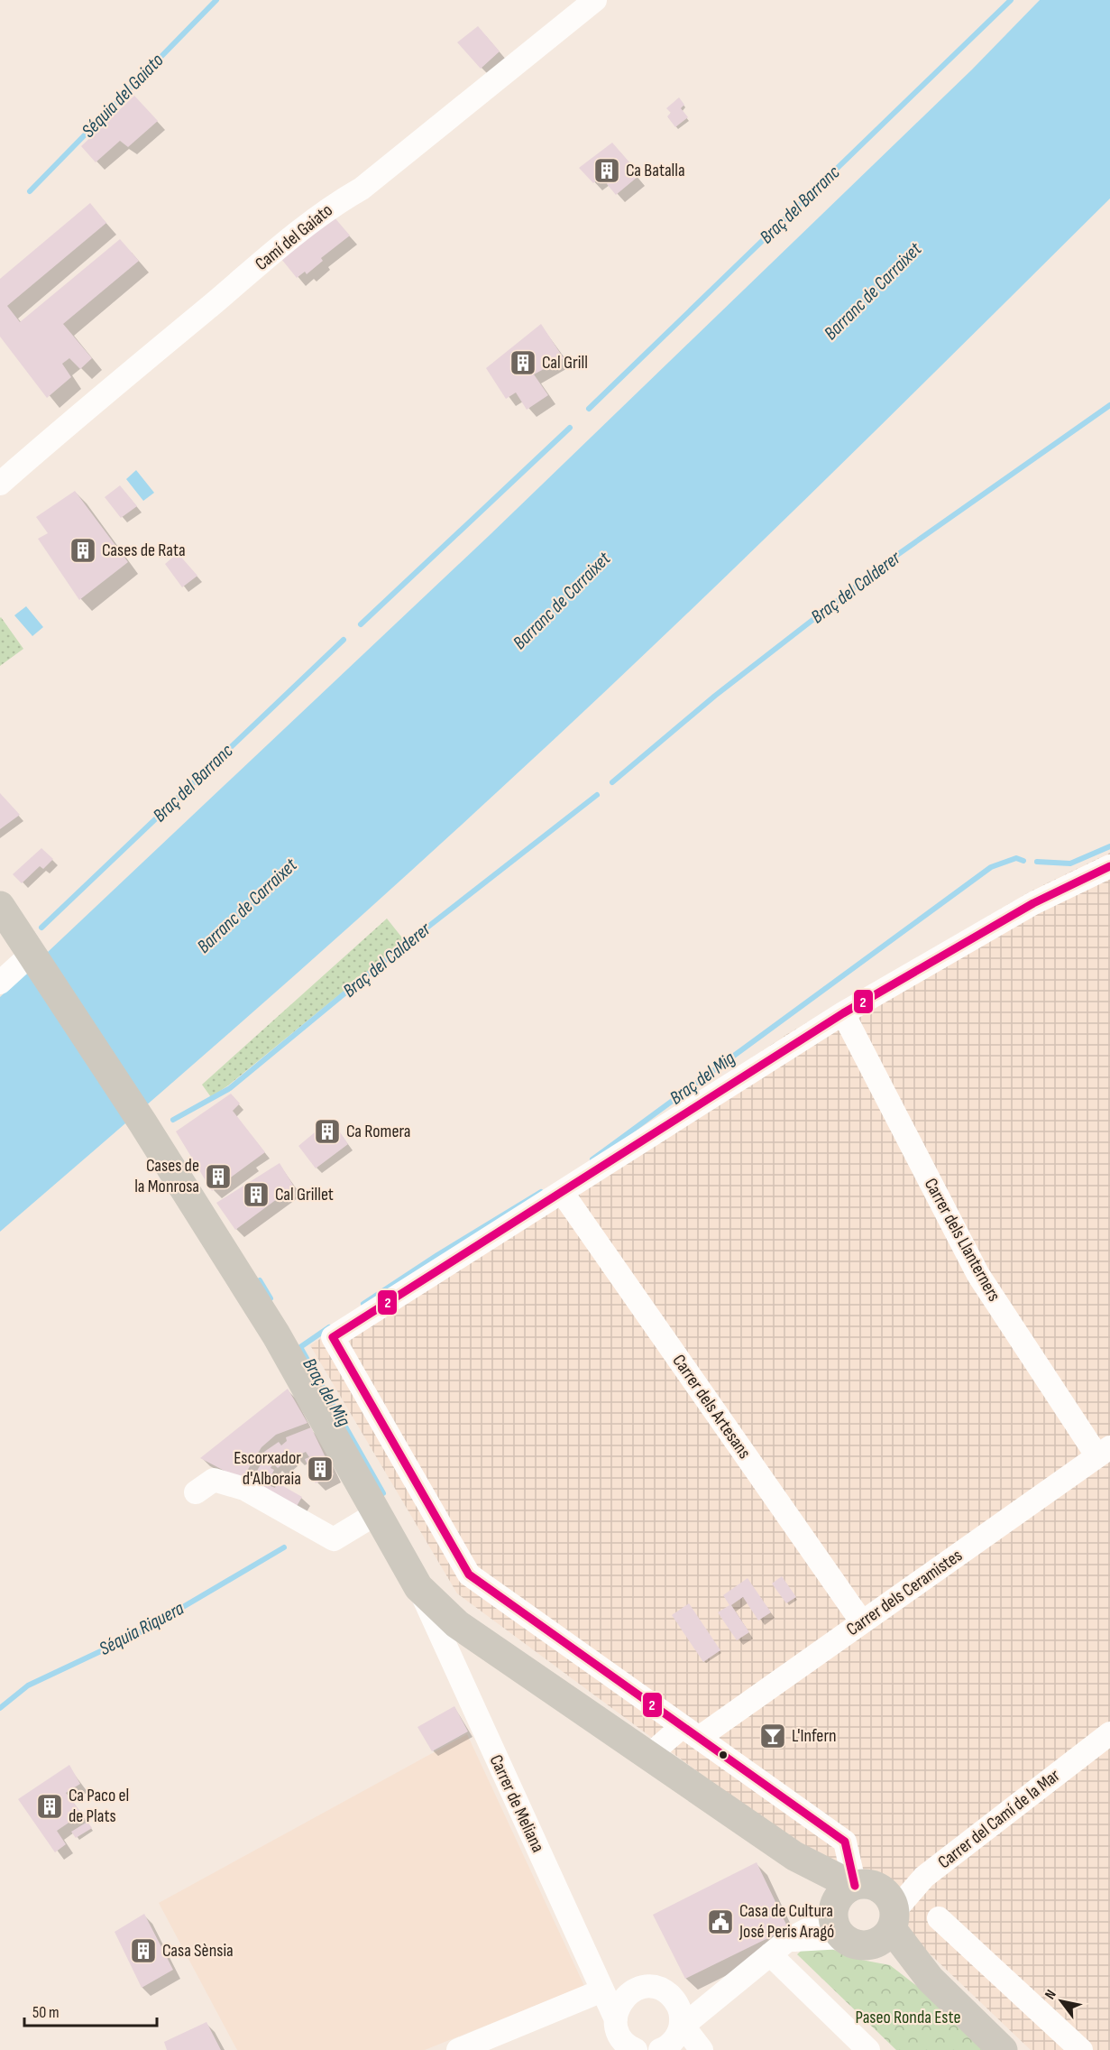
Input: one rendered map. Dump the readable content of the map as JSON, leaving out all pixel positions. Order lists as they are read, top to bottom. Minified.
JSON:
{"streets":{"street":["Camí del Gaiato","Carrer dels Llanterners","Carrer dels Artesans","Carrer dels Ceramistes","Carrer de Meliana","Carrer del Camí de la Mar"]},"crossings":[["Carrer dels Llanterners","Carrer dels Ceramistes"],["Carrer dels Artesans","Carrer dels Ceramistes"]],"water":["Séquia del Gaiato","Braç del Barranc","Barranc de Carraixet","Braç del Calderer","Braç del Mig","Séquia Riquera"],"parks":["Paseo Ronda Este"],"places":{"building":["Ca Batalla","Cal Grill","Cases de Rata","Ca Romera","Cases de la Monrosa","Cal Grillet","Escorxador d'Alboraia","Ca Paco el de Plats","Casa Sènsia"],"bar":["L'Infern"],"public building":["Casa de Cultura José Peris Aragó"]},"lines":["transit line 2"],"scale_bar":"50 m","north":"top left"}
